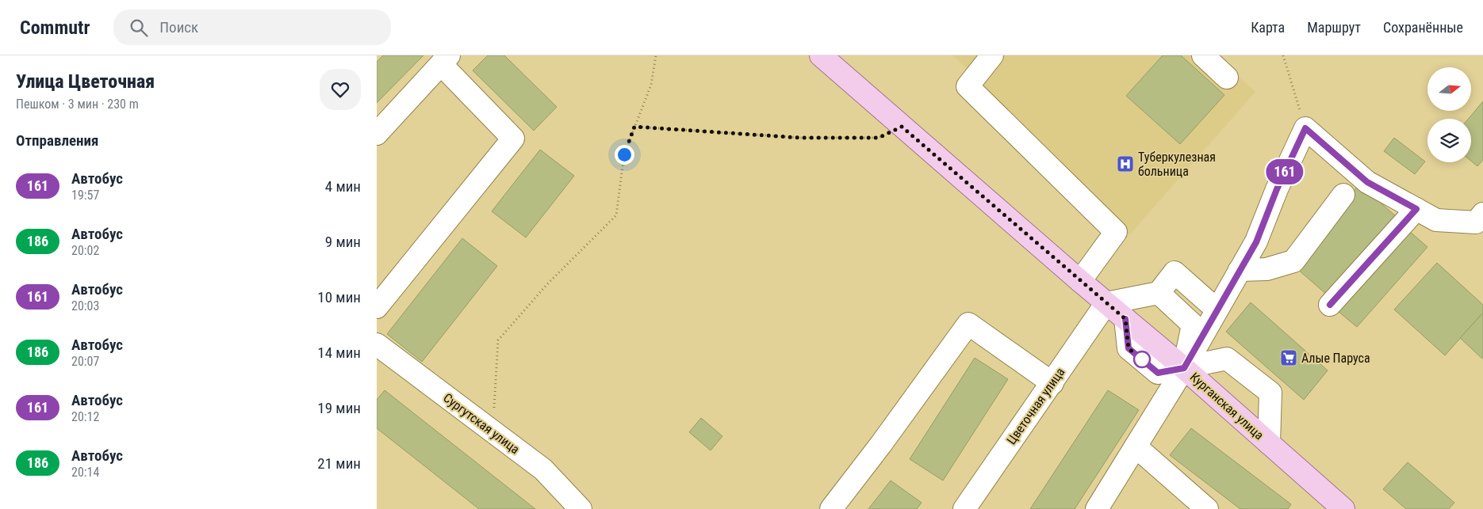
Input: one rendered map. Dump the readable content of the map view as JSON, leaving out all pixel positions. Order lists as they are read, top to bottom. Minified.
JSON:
{"streets":{"main road":["Курганская улица"],"street":["Цветочная улица","Сургутская улица"]},"crossings":[["Цветочная улица","Курганская улица"]],"places":{"hospital":["Туберкулезная больница"],"supermarket":["Алые Паруса"]},"lines":["bus line 161"],"north":"right","page":{"header":"Commutr","search":"Поиск","nav":["Карта","Маршрут","Сохранённые"],"heading":[["Улица Цветочная","Пешком · 3 мин · 230 m"],"Отправления"],"on_map":"161","list":[{"mark":"161","name":"Автобус","note":"19:57","value":"4 мин"},{"mark":"186","name":"Автобус","note":"20:02","value":"9 мин"},{"mark":"161","name":"Автобус","note":"20:03","value":"10 мин"},{"mark":"186","name":"Автобус","note":"20:07","value":"14 мин"},{"mark":"161","name":"Автобус","note":"20:12","value":"19 мин"},{"mark":"186","name":"Автобус","note":"20:14","value":"21 мин"}]}}
